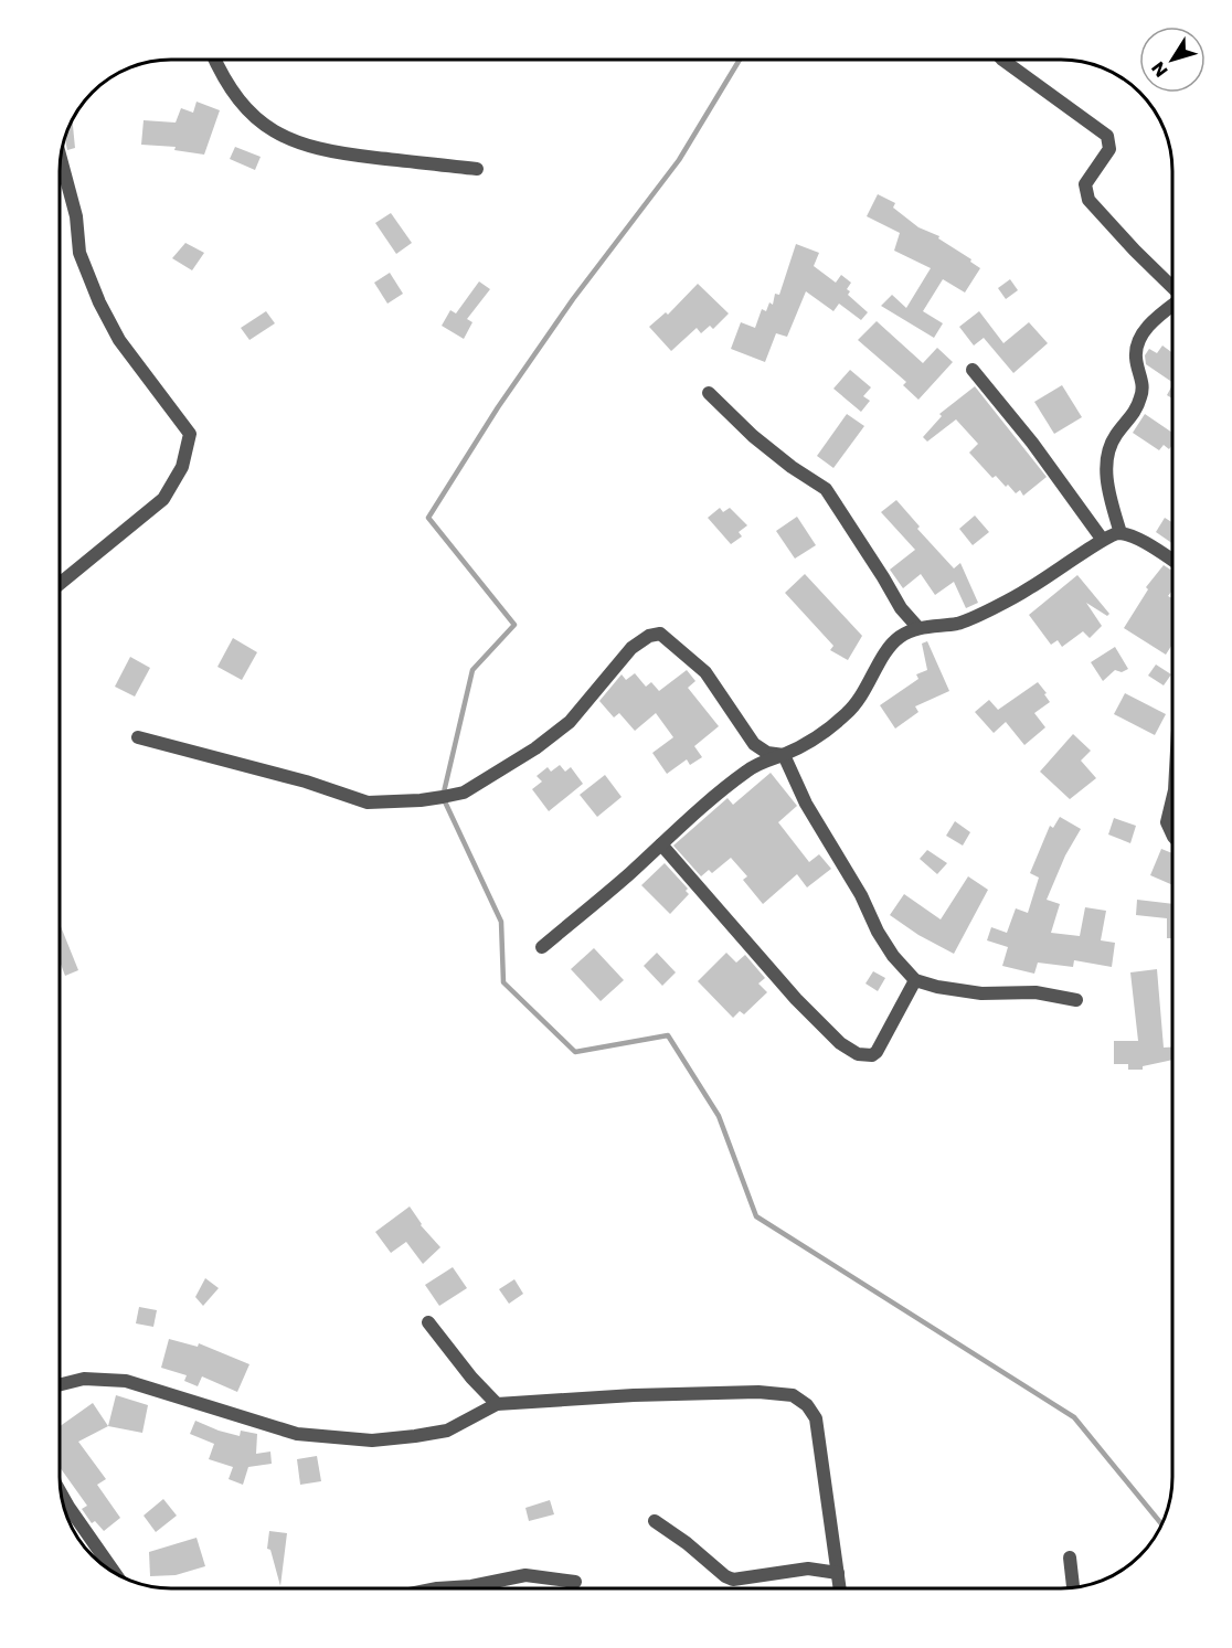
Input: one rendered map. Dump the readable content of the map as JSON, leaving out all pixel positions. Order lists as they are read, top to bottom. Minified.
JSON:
{"north":"bottom left"}
